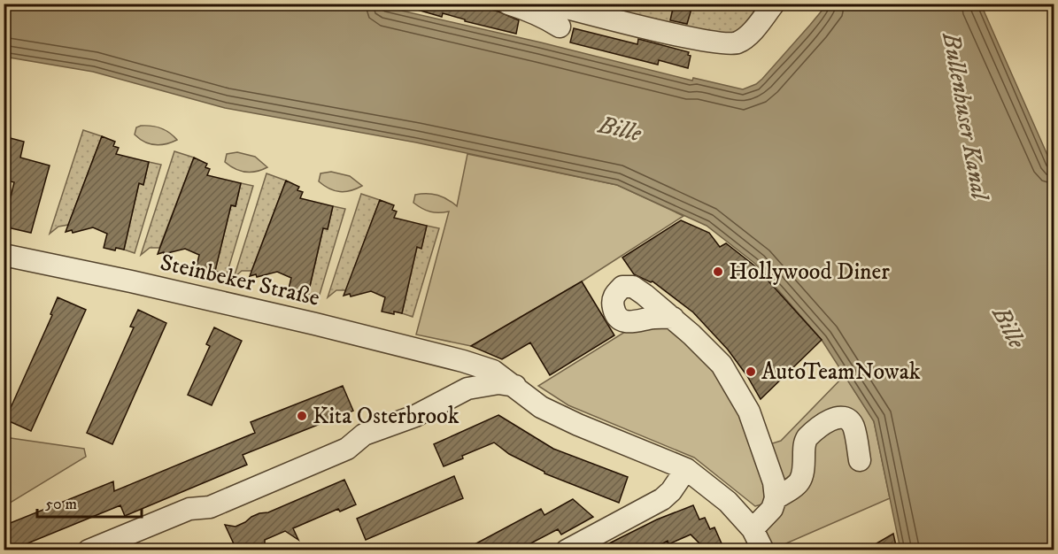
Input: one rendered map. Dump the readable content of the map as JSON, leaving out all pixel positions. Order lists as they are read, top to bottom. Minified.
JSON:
{"streets":{"street":["Steinbeker Straße"]},"water":["Bullenhuser Kanal","Bille"],"places":["Hollywood Diner","AutoTeamNowak","Kita Osterbrook"],"scale_bar":"50 m"}
